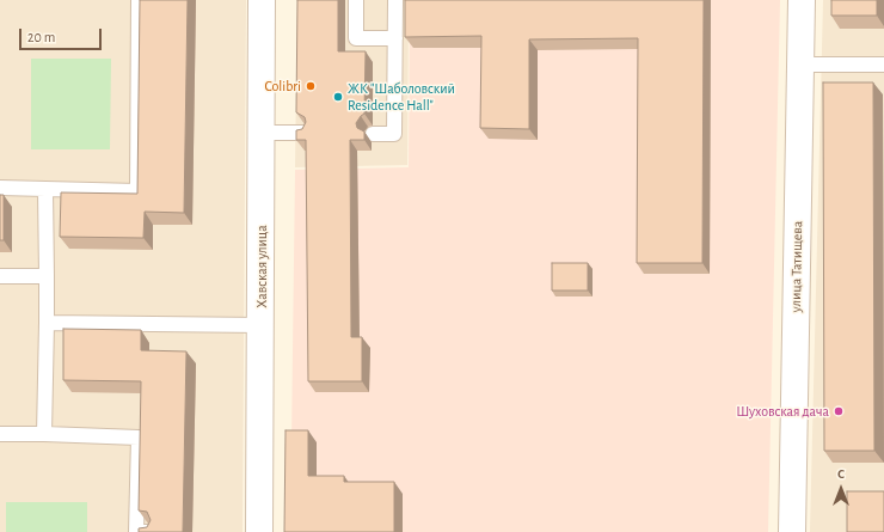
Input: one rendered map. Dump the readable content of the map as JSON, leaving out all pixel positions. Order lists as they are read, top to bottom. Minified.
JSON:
{"streets":{"street":["Хавская улица","улица Татищева"]},"places":["Colibri","ЖК \"Шаболовский Residence Hall\"","Шуховская дача"],"scale_bar":"20 m","north":"top"}
